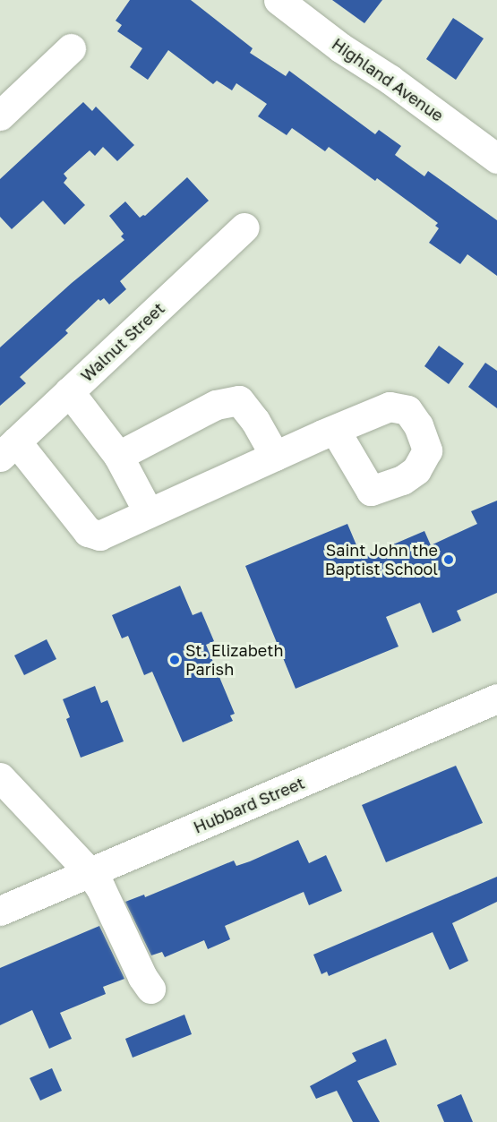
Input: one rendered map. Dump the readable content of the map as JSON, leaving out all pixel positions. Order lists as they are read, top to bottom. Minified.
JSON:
{"streets":{"street":["Highland Avenue","Walnut Street","Hubbard Street"]},"places":["Saint John the Baptist School","St. Elizabeth Parish"]}
